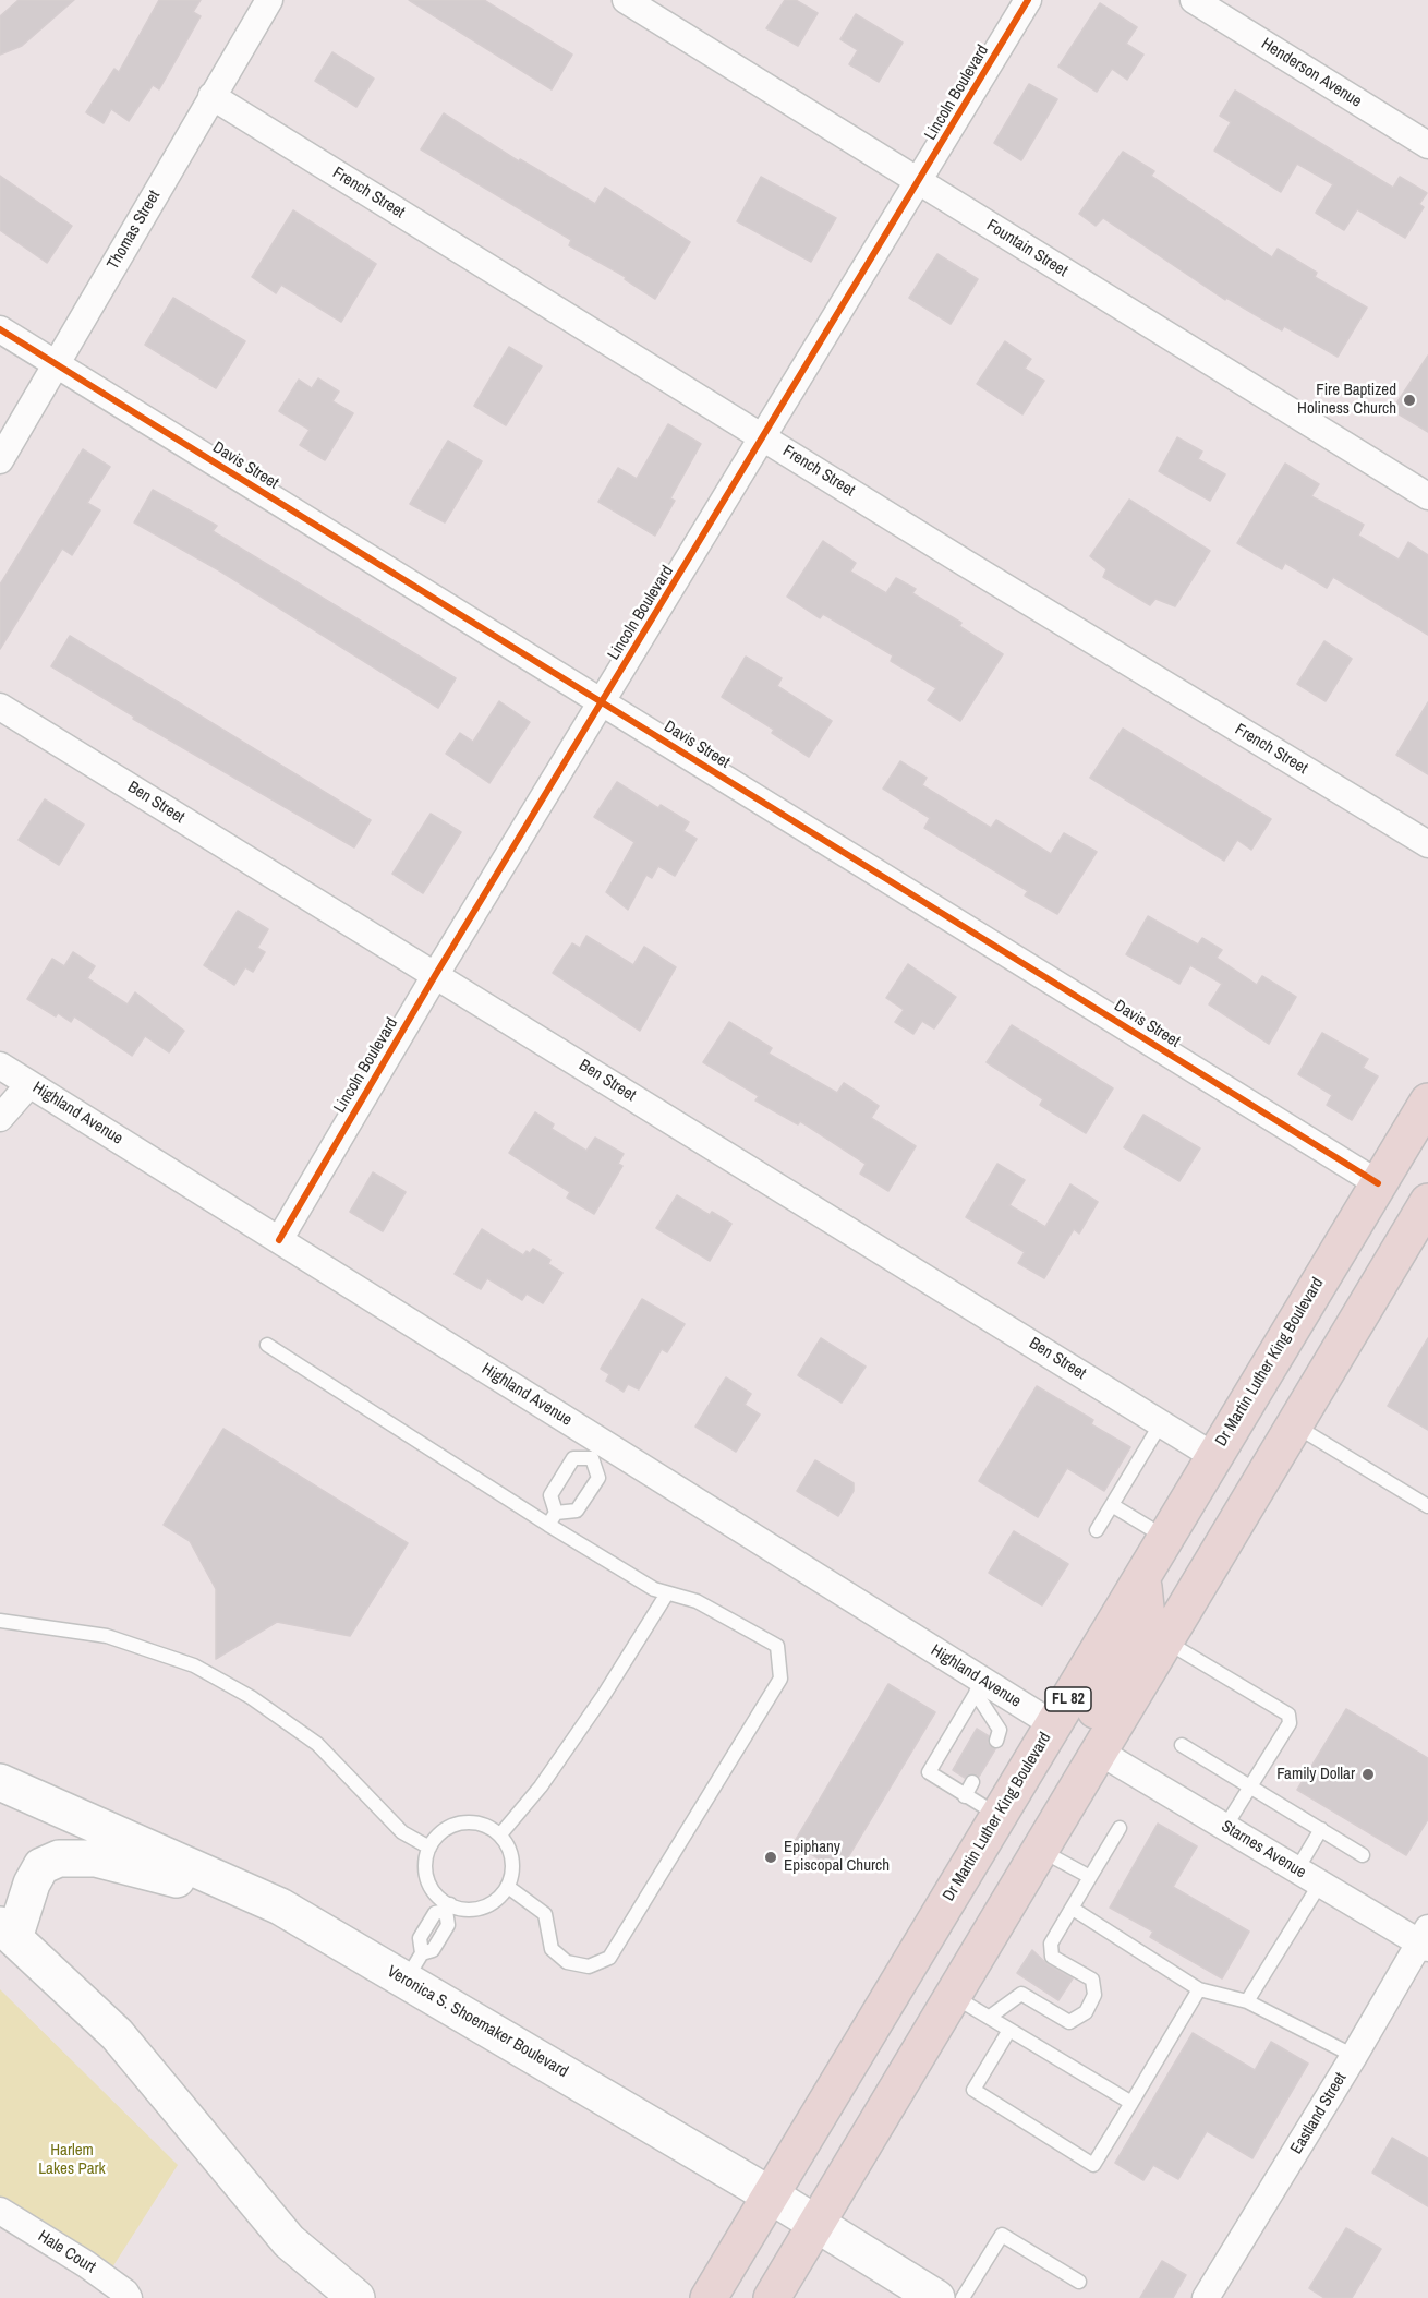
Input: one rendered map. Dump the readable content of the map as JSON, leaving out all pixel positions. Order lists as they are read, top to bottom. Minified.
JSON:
{"streets":{"main road":["Dr Martin Luther King Boulevard","FL 82"],"street":["Henderson Avenue","Lincoln Boulevard","French Street","Thomas Street","Fountain Street","Davis Street","Ben Street","Highland Avenue","Starnes Avenue","Veronica S. Shoemaker Boulevard","Eastland Street","Hale Court"]},"crossings":[["Lincoln Boulevard","French Street"],["Lincoln Boulevard","Fountain Street"],["Lincoln Boulevard","Davis Street"],["Lincoln Boulevard","Ben Street"],["Lincoln Boulevard","Highland Avenue"],["French Street","Thomas Street"],["Thomas Street","Davis Street"],["Davis Street","Dr Martin Luther King Boulevard"],["Ben Street","Dr Martin Luther King Boulevard"],["Highland Avenue","Dr Martin Luther King Boulevard"],["Dr Martin Luther King Boulevard","Veronica S. Shoemaker Boulevard"],["Starnes Avenue","Eastland Street"]],"parks":["Harlem Lakes Park"],"places":["Fire Baptized Holiness Church","Family Dollar","Epiphany Episcopal Church"]}
